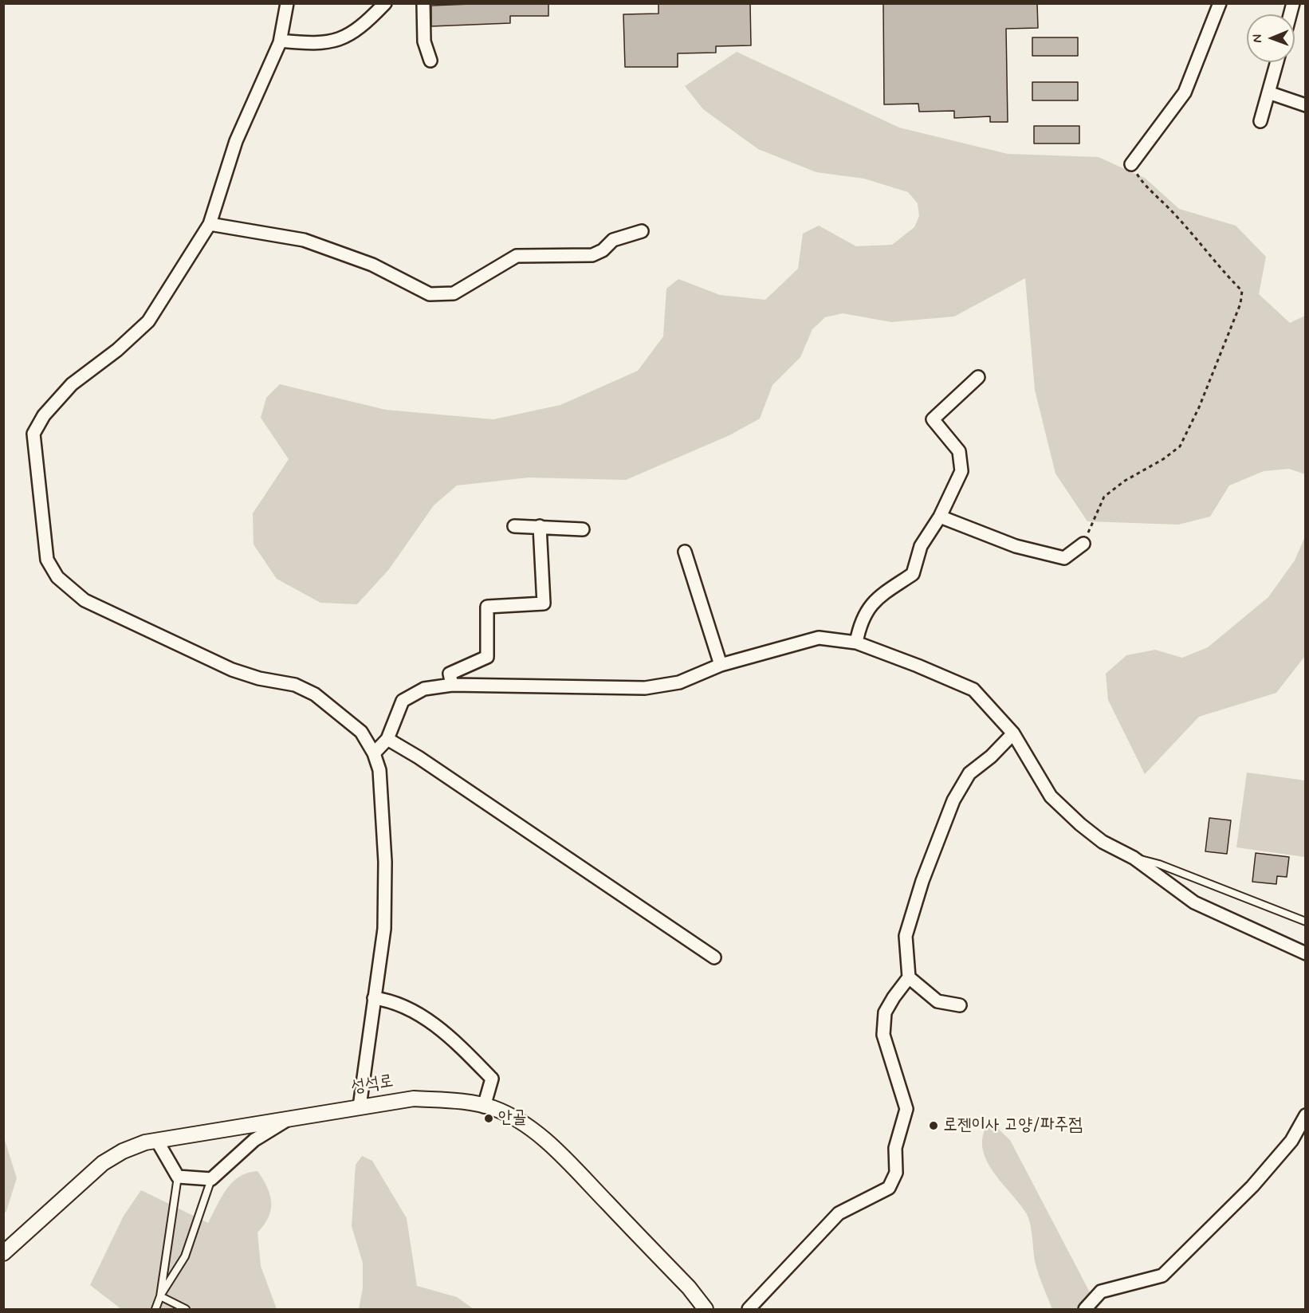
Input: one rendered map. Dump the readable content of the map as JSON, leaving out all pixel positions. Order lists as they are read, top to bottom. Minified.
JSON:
{"streets":{"street":["성석로"]},"places":["안골","로젠이사 고양/파주점"],"north":"left"}
